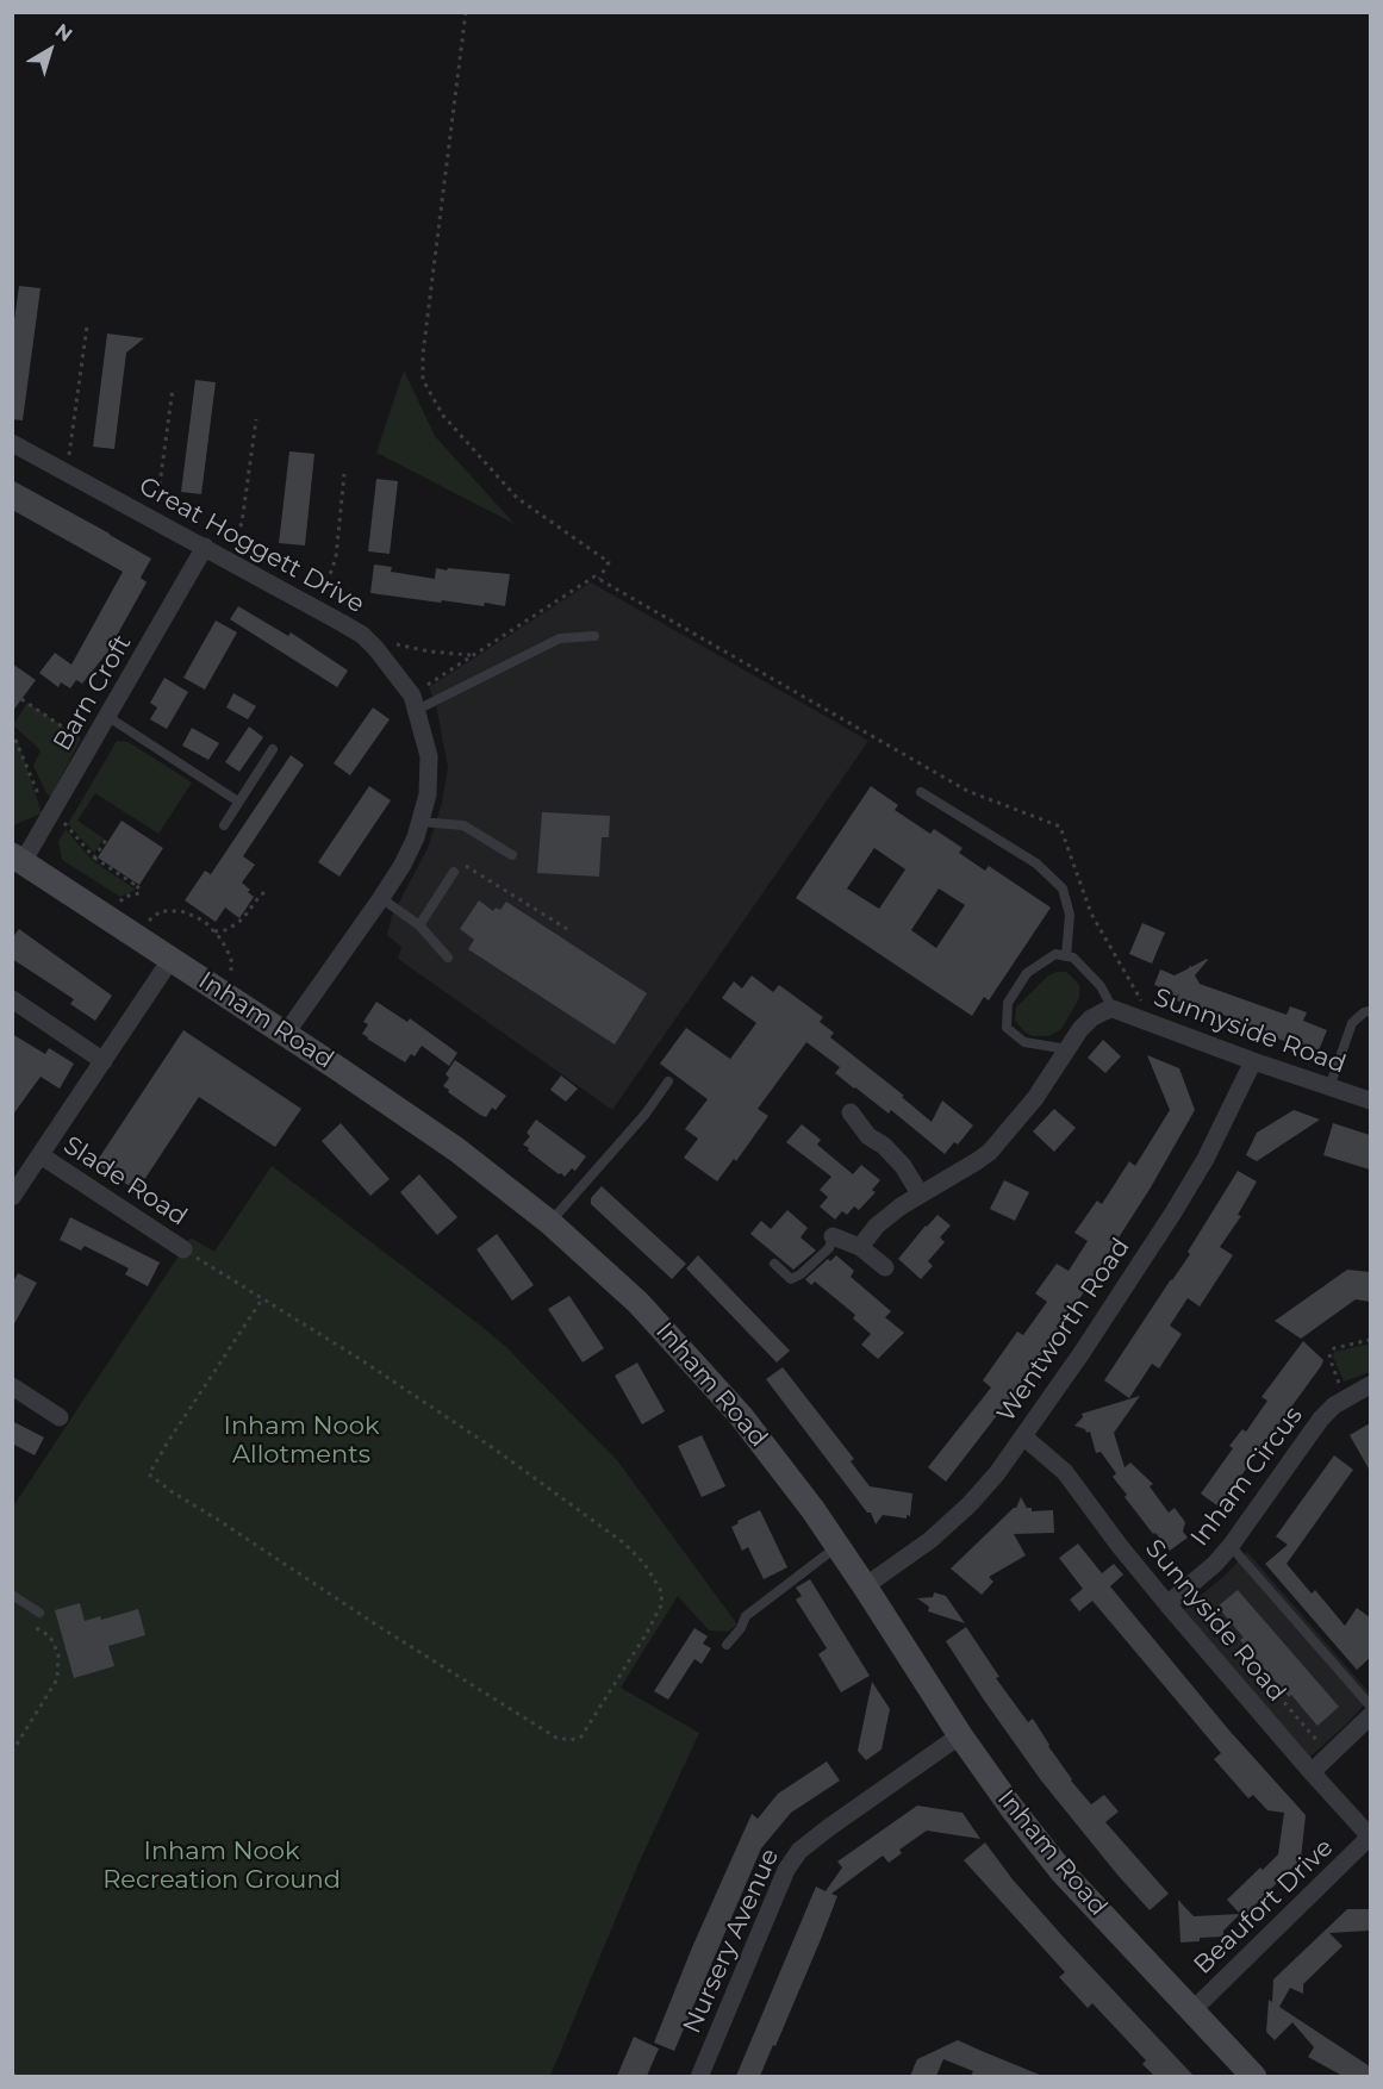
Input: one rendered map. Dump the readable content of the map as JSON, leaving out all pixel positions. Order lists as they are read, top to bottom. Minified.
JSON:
{"streets":{"street":["Great Hoggett Drive","Barn Croft","Inham Road","Sunnyside Road","Slade Road","Wentworth Road","Inham Circus","Beaufort Drive","Nursery Avenue"]},"crossings":[["Great Hoggett Drive","Barn Croft"],["Great Hoggett Drive","Inham Road"],["Barn Croft","Inham Road"],["Inham Road","Wentworth Road"],["Inham Road","Beaufort Drive"],["Inham Road","Nursery Avenue"],["Sunnyside Road","Wentworth Road"],["Sunnyside Road","Inham Circus"],["Sunnyside Road","Beaufort Drive"]],"parks":["Inham Nook Allotments","Inham Nook Recreation Ground"],"north":"top right"}
